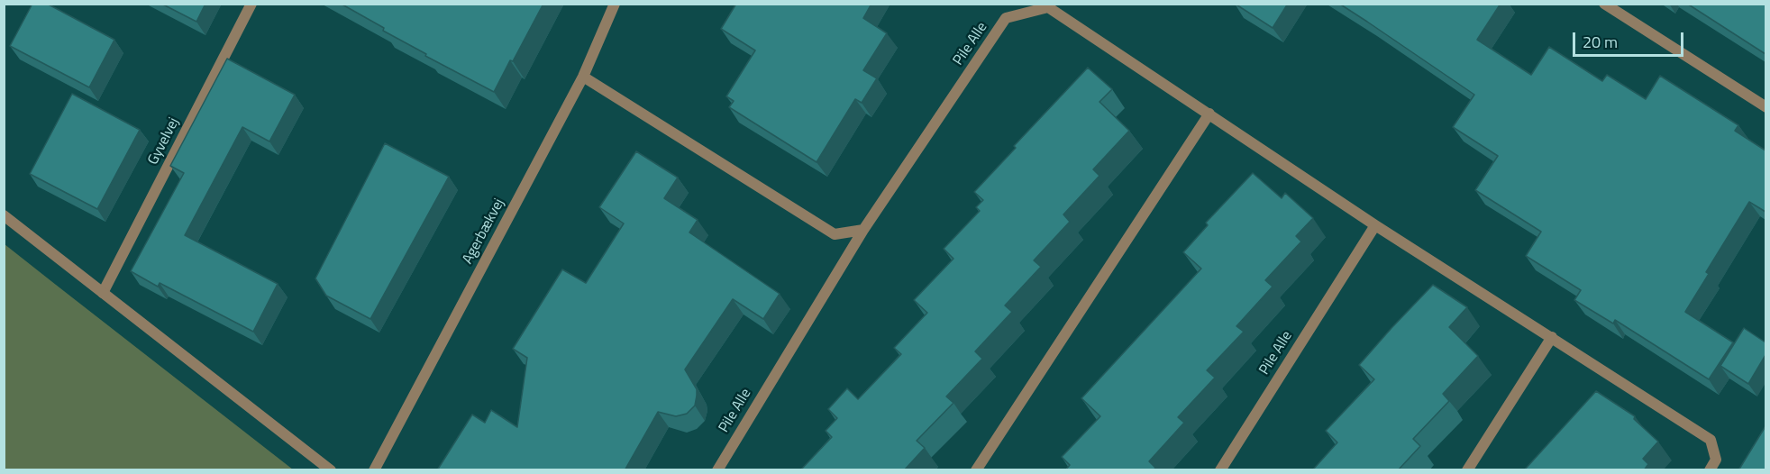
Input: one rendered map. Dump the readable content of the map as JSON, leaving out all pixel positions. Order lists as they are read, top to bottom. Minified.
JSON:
{"streets":{"street":["Pile Alle","Gyvelvej","Agerbækvej"]},"scale_bar":"20 m"}
